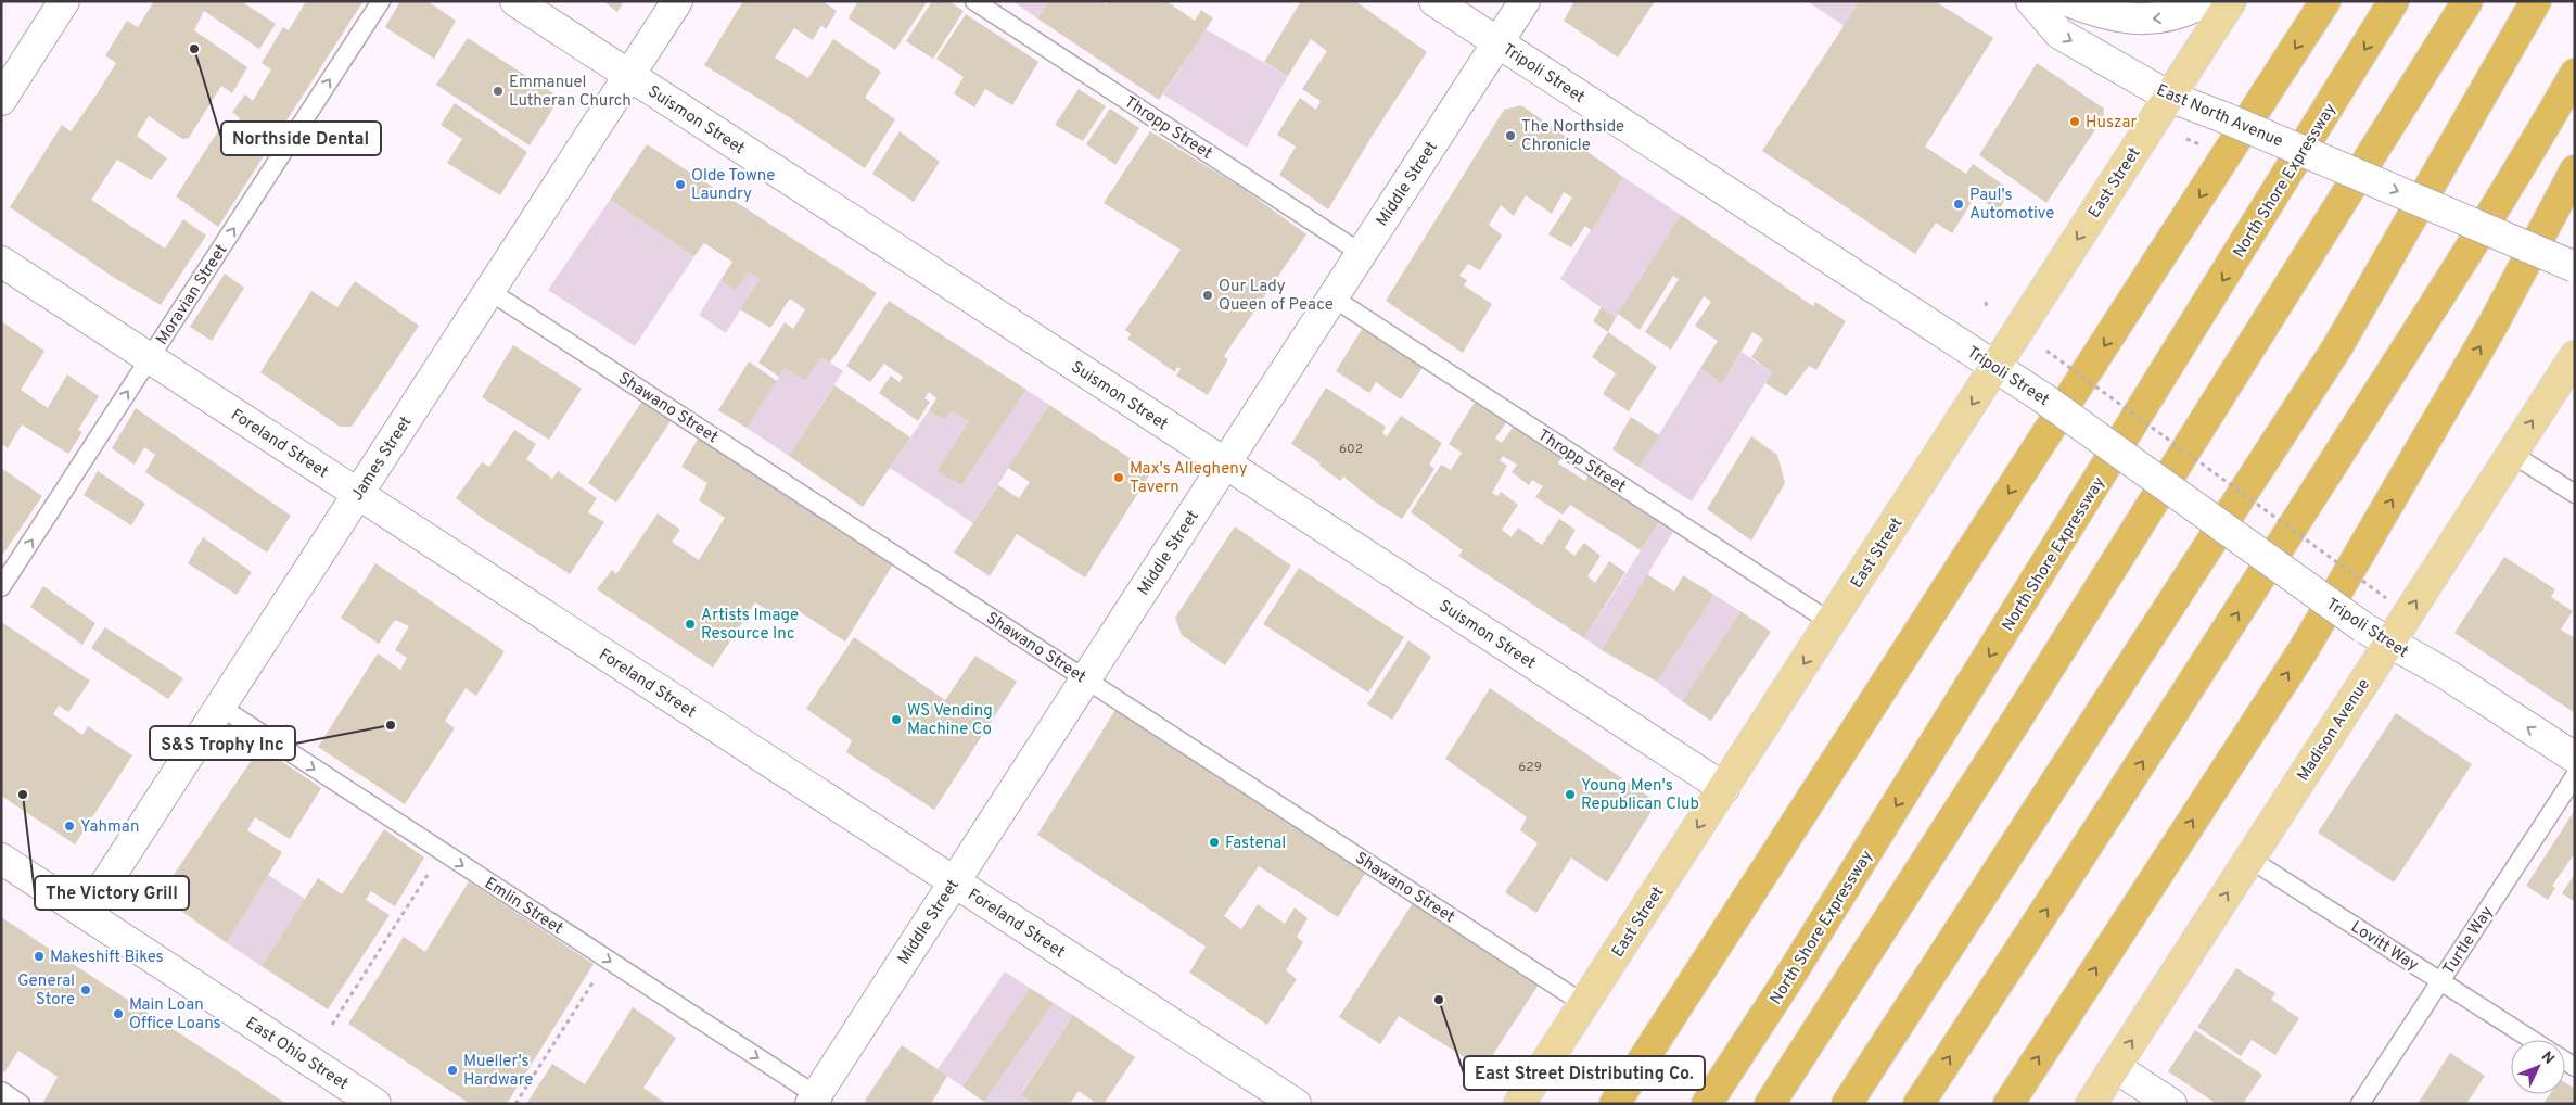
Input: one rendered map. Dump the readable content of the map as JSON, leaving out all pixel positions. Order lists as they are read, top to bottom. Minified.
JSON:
{"streets":{"highway":["North Shore Expressway"],"main road":["East Street","Madison Avenue"],"street":["Tripoli Street","East North Avenue","Suismon Street","Middle Street","Foreland Street","James Street","East Ohio Street"],"lane":["Thropp Street","Moravian Street","Shawano Street","Emlin Street","Turtle Way","Lovitt Way"]},"crossings":[["Tripoli Street","East Street"],["Tripoli Street","Middle Street"],["Tripoli Street","Madison Avenue"],["East North Avenue","East Street"],["Suismon Street","East Street"],["Suismon Street","Middle Street"],["Suismon Street","James Street"],["Thropp Street","East Street"],["Thropp Street","Middle Street"],["East Street","Shawano Street"],["Middle Street","Shawano Street"],["Middle Street","Foreland Street"],["Middle Street","Emlin Street"],["Moravian Street","Foreland Street"],["Shawano Street","James Street"],["Foreland Street","James Street"],["James Street","Emlin Street"],["James Street","East Ohio Street"],["Madison Avenue","Lovitt Way"],["Turtle Way","Lovitt Way"]],"one_way":["East North Avenue","East Street","Moravian Street","Madison Avenue","Emlin Street"],"places":["Northside Dental","Emmanuel Lutheran Church","Huszar","The Northside Chronicle","Olde Towne Laundry","Paul's Automotive","Our Lady Queen of Peace","Max's Allegheny Tavern","Artists Image Resource Inc","WS Vending Machine Co","S&S Trophy Inc","The Victory Grill","Young Men's Republican Club","Yahman","Fastenal","Makeshift Bikes","General Store","East Street Distributing Co.","Main Loan Office Loans","Mueller's Hardware"],"house_numbers":["602","629"],"north":"top right"}
